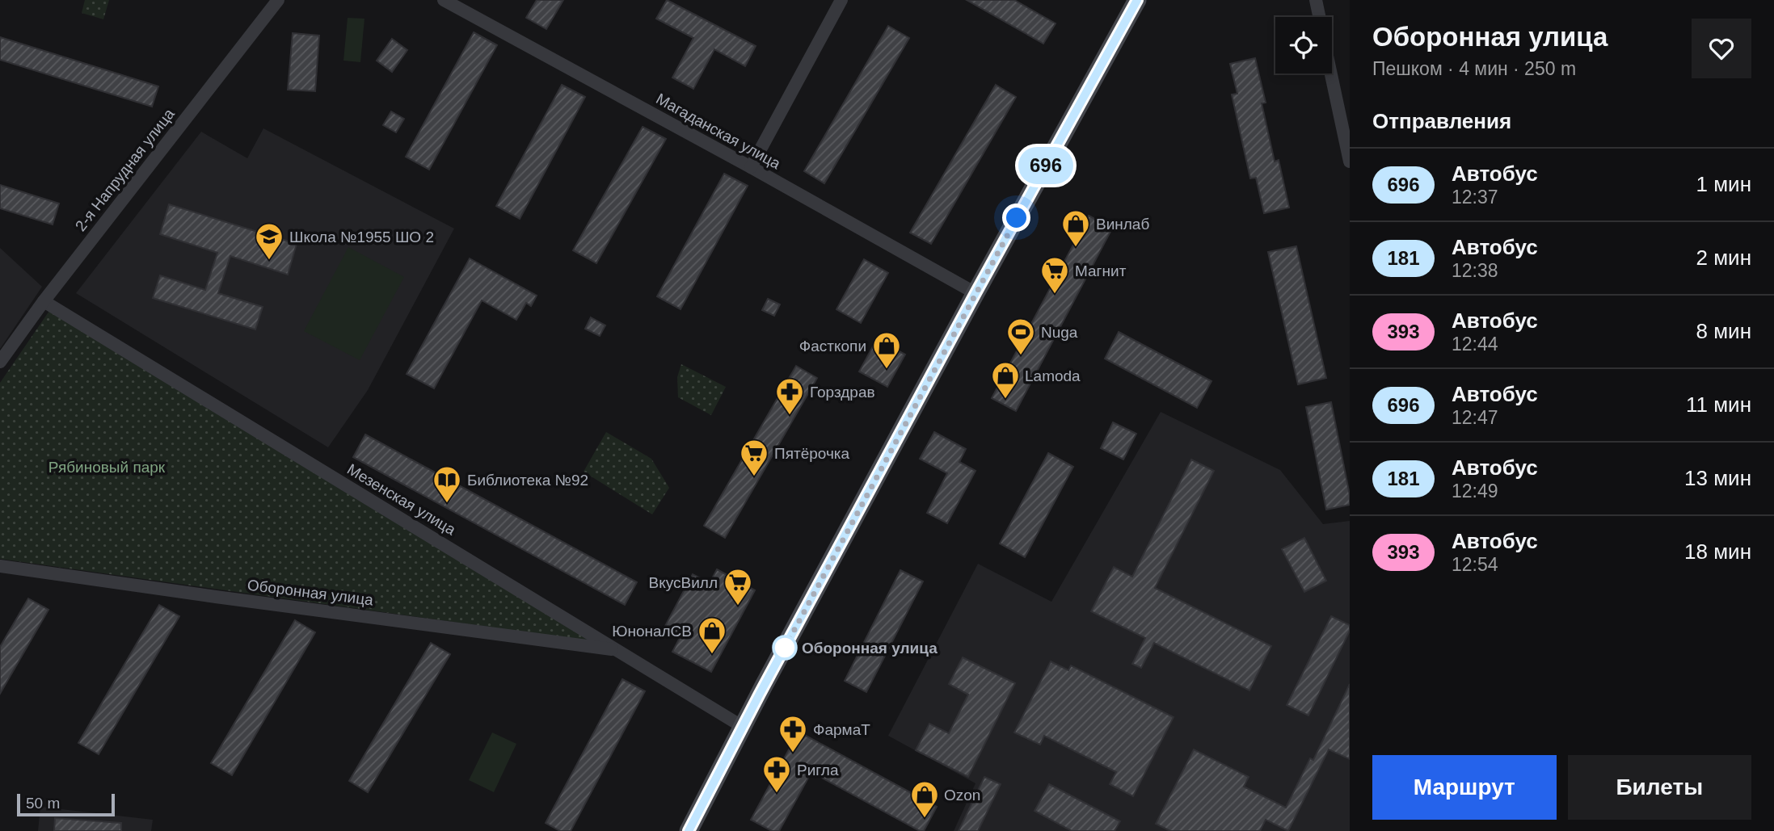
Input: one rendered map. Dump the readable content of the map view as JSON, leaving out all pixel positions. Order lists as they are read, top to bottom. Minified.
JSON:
{"streets":{"street":["Магаданская улица","2-я Напрудная улица","Мезенская улица","Оборонная улица"]},"crossings":[["2-я Напрудная улица","Мезенская улица"],["Мезенская улица","Оборонная улица"]],"parks":["Рябиновый парк"],"places":{"shop":["Винлаб","Фасткопи","Lamoda","ЮноналСВ","Ozon"],"school or university":["Школа №1955 ШО 2"],"supermarket":["Магнит","Пятёрочка","ВкусВилл"],"sports":["Nuga"],"pharmacy":["Горздрав","ФармаТ","Ригла"],"library":["Библиотека №92"],"other":["Оборонная улица"]},"lines":["bus line 696"],"scale_bar":"50 m","page":{"on_map":"696","heading":[["Оборонная улица","Пешком · 4 мин · 250 m"],"Отправления"],"list":[{"mark":"696","name":"Автобус","note":"12:37","value":"1 мин"},{"mark":"181","name":"Автобус","note":"12:38","value":"2 мин"},{"mark":"393","name":"Автобус","note":"12:44","value":"8 мин"},{"mark":"696","name":"Автобус","note":"12:47","value":"11 мин"},{"mark":"181","name":"Автобус","note":"12:49","value":"13 мин"},{"mark":"393","name":"Автобус","note":"12:54","value":"18 мин"}],"buttons":["Маршрут","Билеты"],"scale":"50 m"}}
